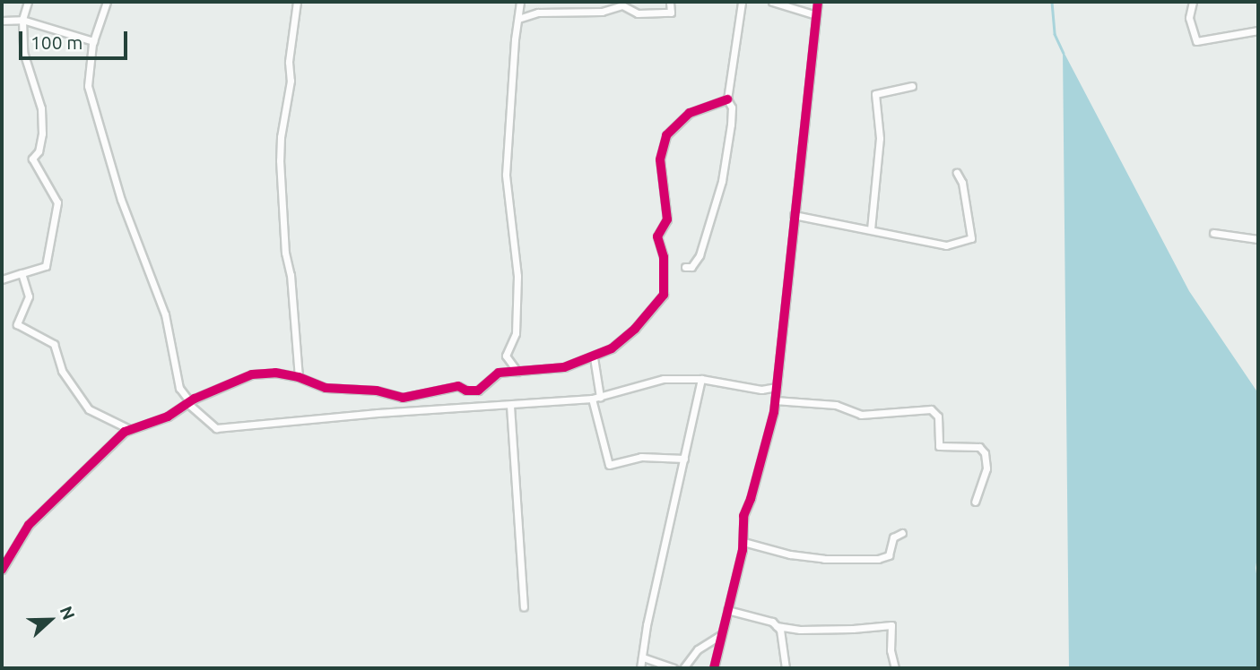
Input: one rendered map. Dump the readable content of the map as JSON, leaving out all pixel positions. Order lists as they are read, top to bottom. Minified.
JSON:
{"scale_bar":"100 m","north":"right"}
